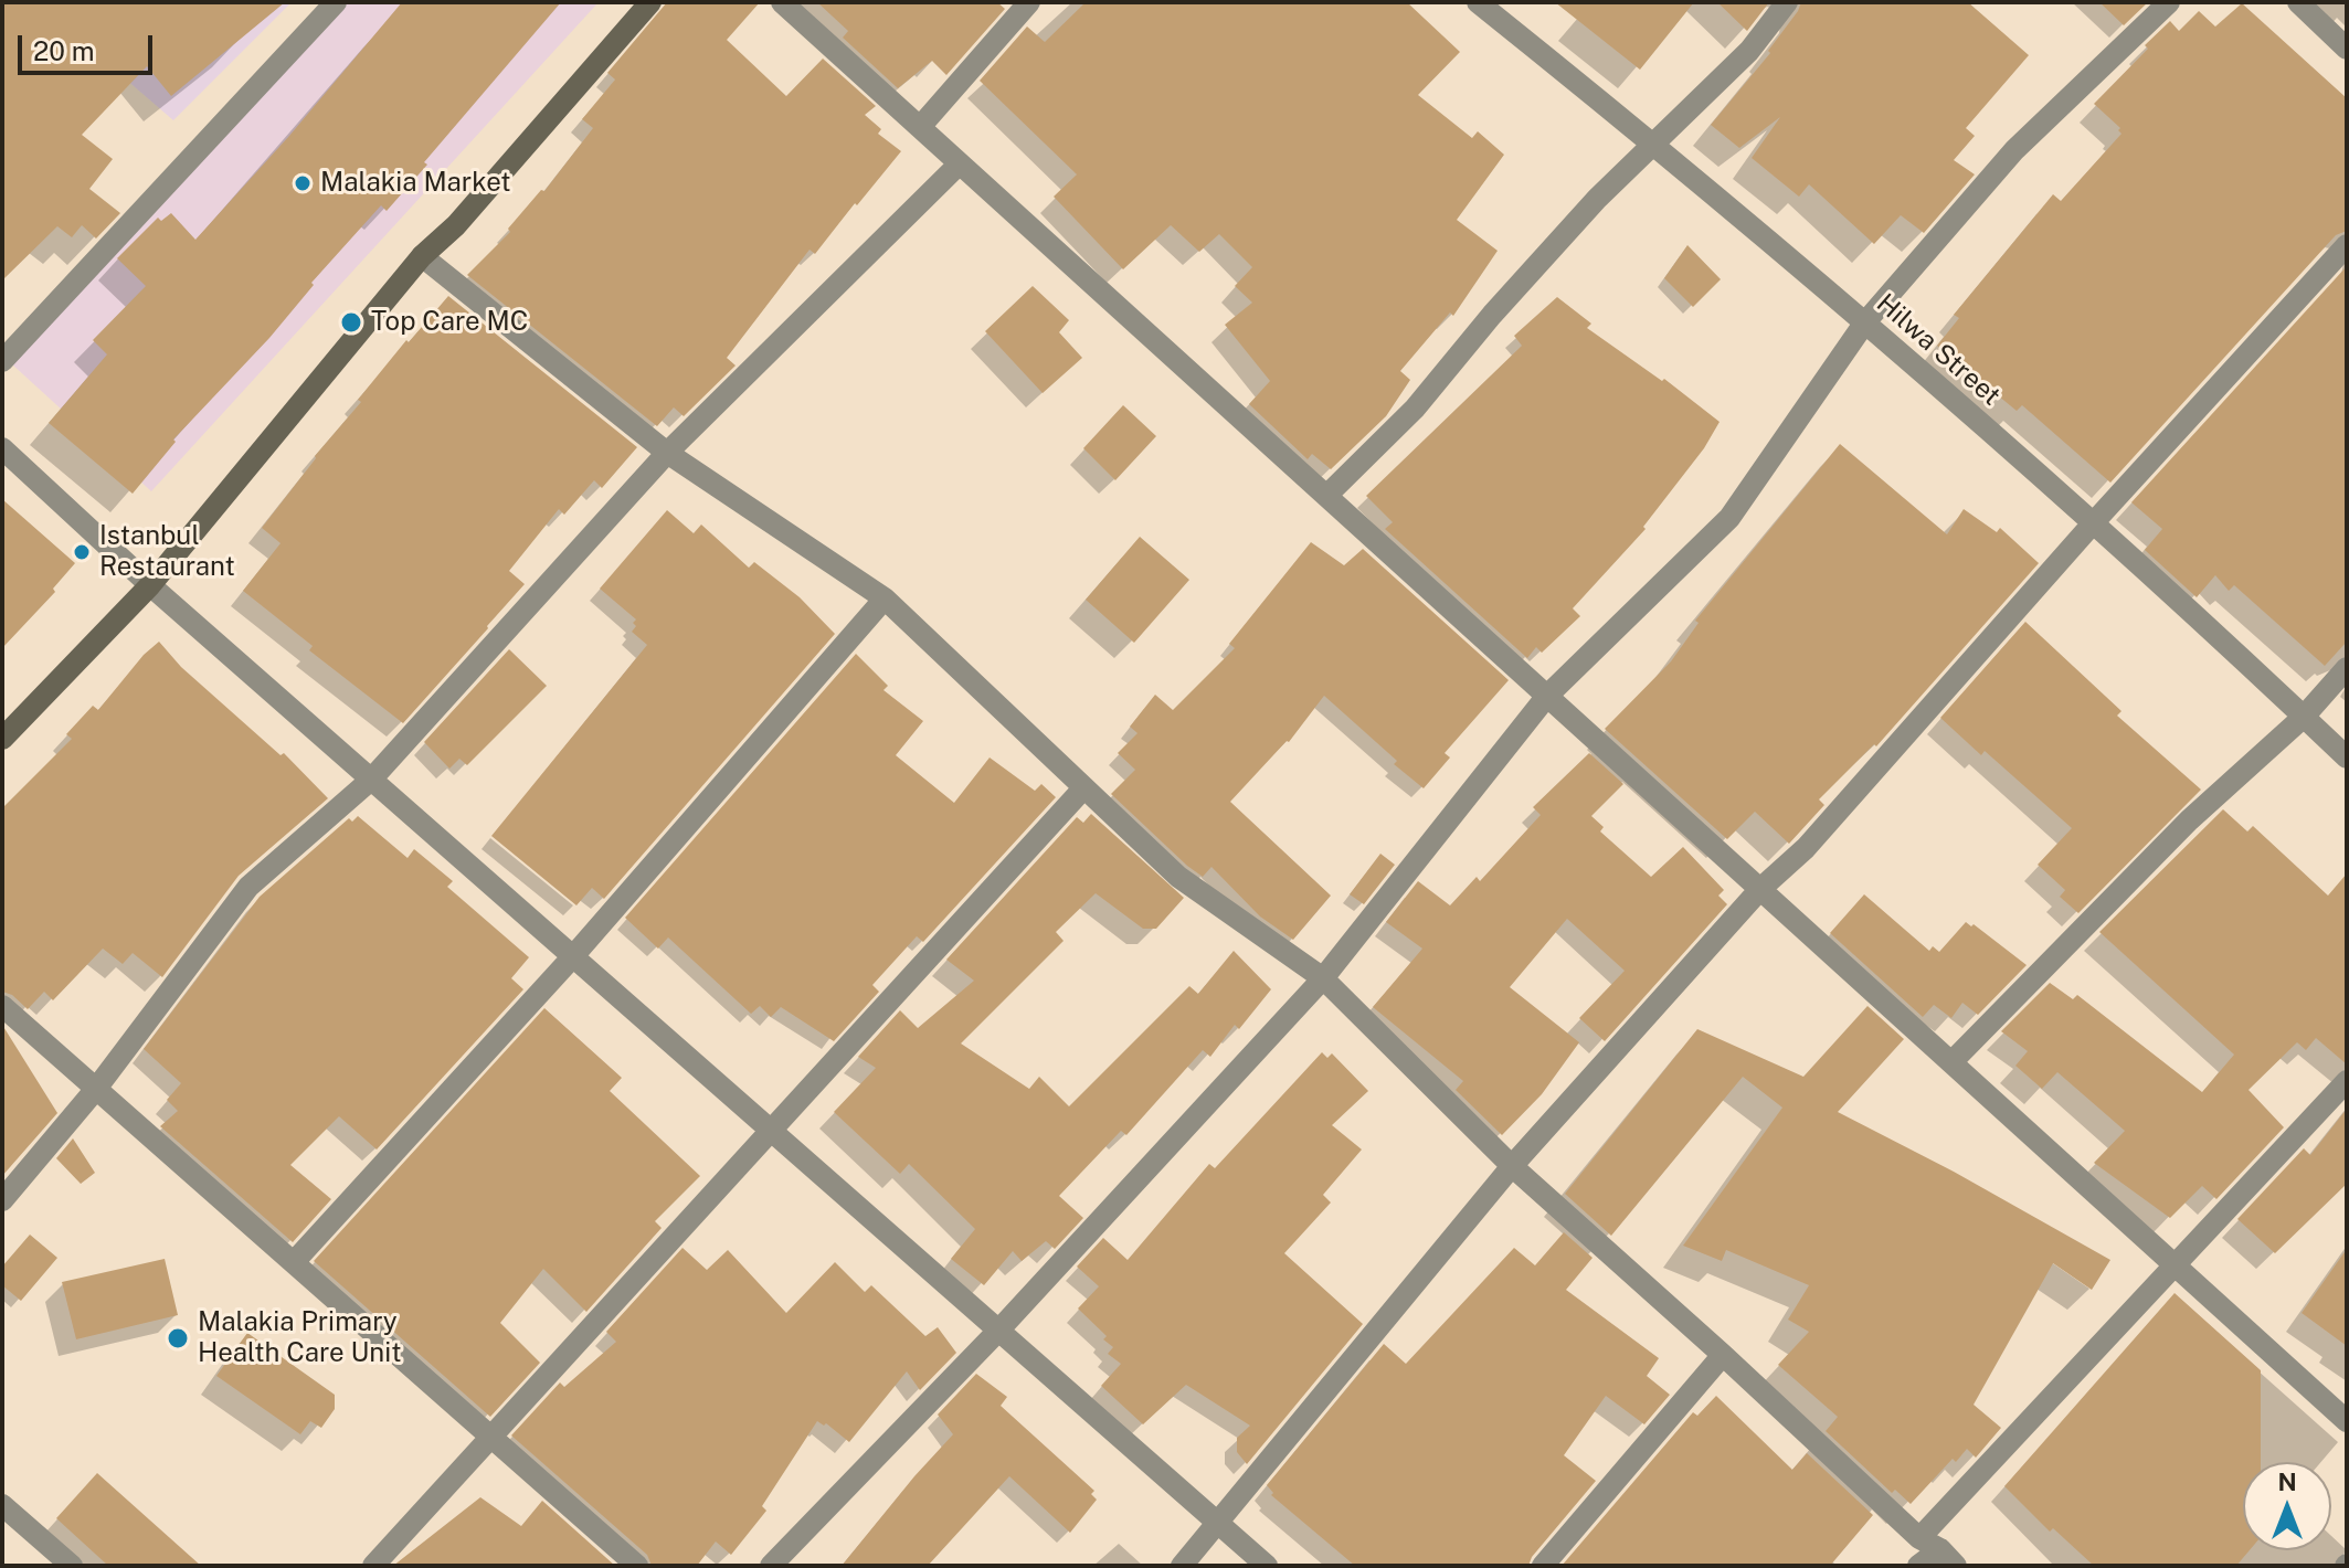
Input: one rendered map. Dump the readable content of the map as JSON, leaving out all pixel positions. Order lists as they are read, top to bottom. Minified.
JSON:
{"streets":{"street":["Hilwa Street"]},"places":["Malakia Market","Top Care MC","Istanbul Restaurant","Malakia Primary Health Care Unit"],"scale_bar":"20 m","north":"top"}
